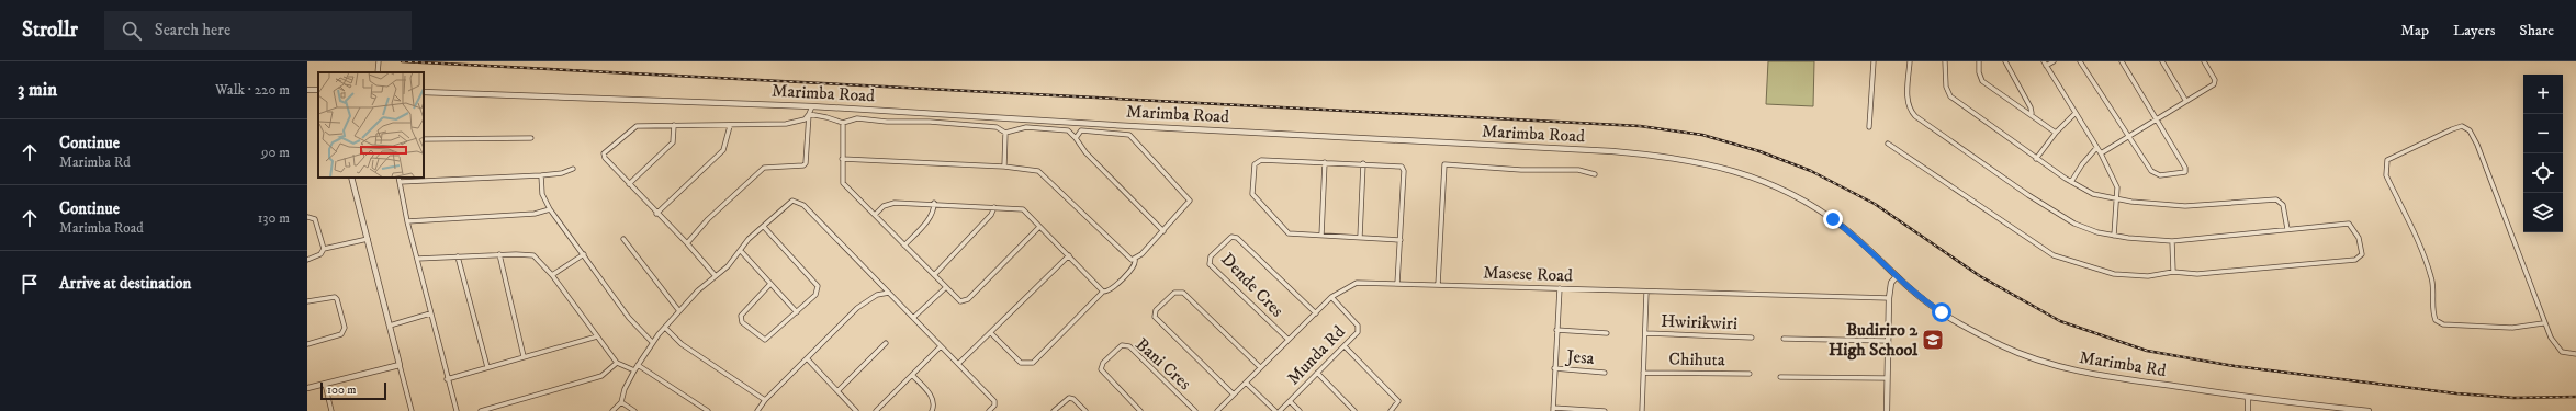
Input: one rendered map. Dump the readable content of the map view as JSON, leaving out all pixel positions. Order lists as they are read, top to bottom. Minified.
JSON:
{"streets":{"street":["Marimba Road","Masese Road","Dende Cres","Hwirikwiri","Munda Rd","Jesa","Chihuta","Bani Cres","Marimba Rd"]},"crossings":[["Marimba Road","Marimba Rd"],["Masese Road","Dende Cres"],["Masese Road","Munda Rd"]],"places":{"school or university":["Budiriro 2 High School"]},"scale_bar":"100 m","page":{"header":"Strollr","search":"Search here","nav":["Map","Layers","Share"],"heading":["3 min","Walk · 220 m"],"map_buttons":["+","−"],"list":[["Continue","Marimba Rd","90 m"],["Continue","Marimba Road","130 m"],"Arrive at destination"],"scale":"100 m"}}
